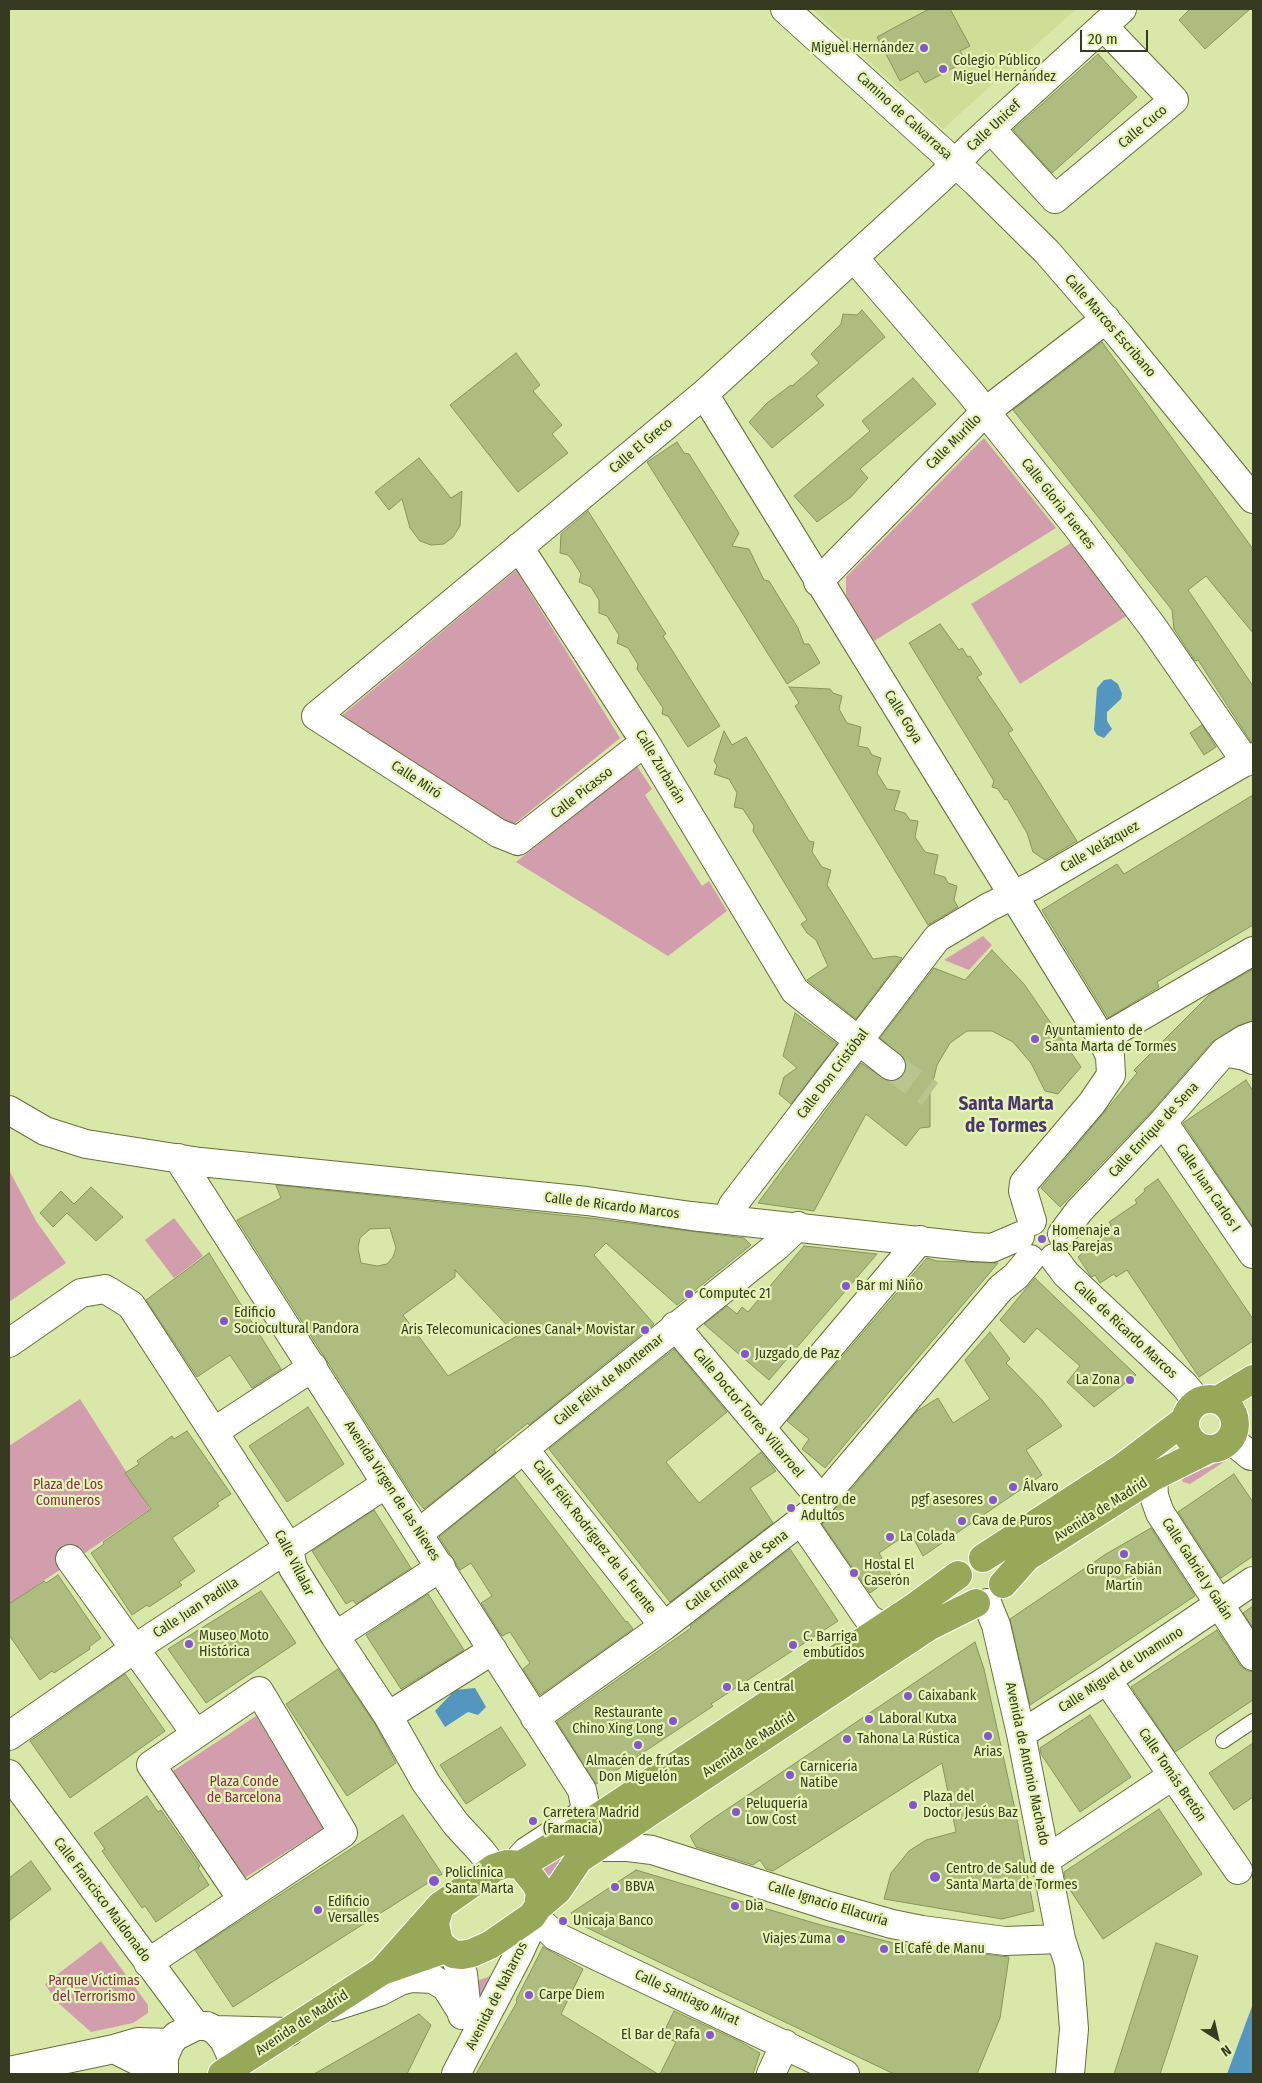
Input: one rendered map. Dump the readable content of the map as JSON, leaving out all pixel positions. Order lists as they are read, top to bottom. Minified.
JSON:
{"streets":{"highway":["Avenida de Madrid"],"street":["Camino de Calvarrasa","Calle Unicef","Calle Cuco","Calle Marcos Escribano","Calle Murillo","Calle El Greco","Calle Gloria Fuertes","Calle Goya","Calle Zurbarán","Calle Miró","Calle Picasso","Calle Velázquez","Calle Don Cristóbal","Calle Enrique de Sena","Calle Juan Carlos I","Calle de Ricardo Marcos","Calle Félix de Montemar","Calle Doctor Torres Villarroel","Avenida Virgen de las Nieves","Calle Félix Rodríguez de la Fuente","Calle Villalar","Calle Gabriel y Galán","Calle Juan Padilla","Calle Miguel de Unamuno","Avenida de Antonio Machado","Calle Tomás Bretón","Calle Francisco Maldonado","Calle Ignacio Ellacuría","Avenida de Naharros","Calle Santiago Mirat"]},"crossings":[["Camino de Calvarrasa","Calle Unicef"],["Camino de Calvarrasa","Calle Marcos Escribano"],["Camino de Calvarrasa","Calle El Greco"],["Calle Unicef","Calle Cuco"],["Calle Unicef","Calle Marcos Escribano"],["Calle Unicef","Calle El Greco"],["Calle Marcos Escribano","Calle Murillo"],["Calle Marcos Escribano","Calle El Greco"],["Calle Murillo","Calle Gloria Fuertes"],["Calle Murillo","Calle Goya"],["Calle El Greco","Calle Gloria Fuertes"],["Calle El Greco","Calle Goya"],["Calle El Greco","Calle Zurbarán"],["Calle El Greco","Calle Miró"],["Calle Gloria Fuertes","Calle Velázquez"],["Calle Goya","Calle Velázquez"],["Calle Goya","Calle Enrique de Sena"],["Calle Goya","Calle de Ricardo Marcos"],["Calle Zurbarán","Calle Picasso"],["Calle Zurbarán","Calle Don Cristóbal"],["Calle Miró","Calle Picasso"],["Calle Velázquez","Calle Don Cristóbal"],["Calle Don Cristóbal","Calle de Ricardo Marcos"],["Calle Enrique de Sena","Calle Juan Carlos I"],["Calle Enrique de Sena","Calle de Ricardo Marcos"],["Calle Enrique de Sena","Calle Doctor Torres Villarroel"],["Calle Enrique de Sena","Avenida Virgen de las Nieves"],["Calle Enrique de Sena","Calle Félix Rodríguez de la Fuente"],["Calle de Ricardo Marcos","Calle Félix de Montemar"],["Calle de Ricardo Marcos","Avenida Virgen de las Nieves"],["Calle de Ricardo Marcos","Avenida de Madrid"],["Calle Félix de Montemar","Calle Doctor Torres Villarroel"],["Calle Félix de Montemar","Avenida Virgen de las Nieves"],["Calle Félix de Montemar","Calle Félix Rodríguez de la Fuente"],["Avenida Virgen de las Nieves","Avenida de Madrid"],["Avenida Virgen de las Nieves","Calle Juan Padilla"],["Avenida Virgen de las Nieves","Calle Ignacio Ellacuría"],["Avenida de Madrid","Calle Villalar"],["Avenida de Madrid","Calle Gabriel y Galán"],["Avenida de Madrid","Avenida de Antonio Machado"],["Avenida de Madrid","Calle Francisco Maldonado"],["Avenida de Madrid","Calle Ignacio Ellacuría"],["Avenida de Madrid","Avenida de Naharros"],["Avenida de Madrid","Calle Santiago Mirat"],["Calle Villalar","Calle Juan Padilla"],["Calle Gabriel y Galán","Calle Miguel de Unamuno"],["Calle Miguel de Unamuno","Avenida de Antonio Machado"],["Calle Miguel de Unamuno","Calle Tomás Bretón"],["Avenida de Antonio Machado","Calle Ignacio Ellacuría"],["Avenida de Naharros","Calle Santiago Mirat"]],"districts":["Santa Marta de Tormes"],"parks":["Plaza de Los Comuneros","Plaza Conde de Barcelona","Parque Víctimas del Terrorismo"],"places":["Miguel Hernández","Colegio Público Miguel Hernández","Ayuntamiento de Santa Marta de Tormes","Homenaje a las Parejas","Bar mi Niño","Computec 21","Edificio Sociocultural Pandora","Aris Telecomunicaciones Canal+ Movistar","Juzgado de Paz","La Zona","Álvaro","pgf asesores","Centro de Adultos","Cava de Puros","La Colada","Grupo Fabián Martín","Hostal El Caserón","Museo Moto Histórica","C. Barriga embutidos","La Central","Caixabank","Laboral Kutxa","Restaurante Chino Xing Long","Arias","Tahona La Rústica","Almacén de frutas Don Miguelón","Carnicería Natibe","Plaza del Doctor Jesús Baz","Peluquería Low Cost","Carretera Madrid (Farmacia)","Centro de Salud de Santa Marta de Tormes","Policlínica Santa Marta","BBVA","Dia","Edificio Versalles","Unicaja Banco","Viajes Zuma","El Café de Manu","Carpe Diem","El Bar de Rafa"],"scale_bar":"20 m","north":"bottom right"}
